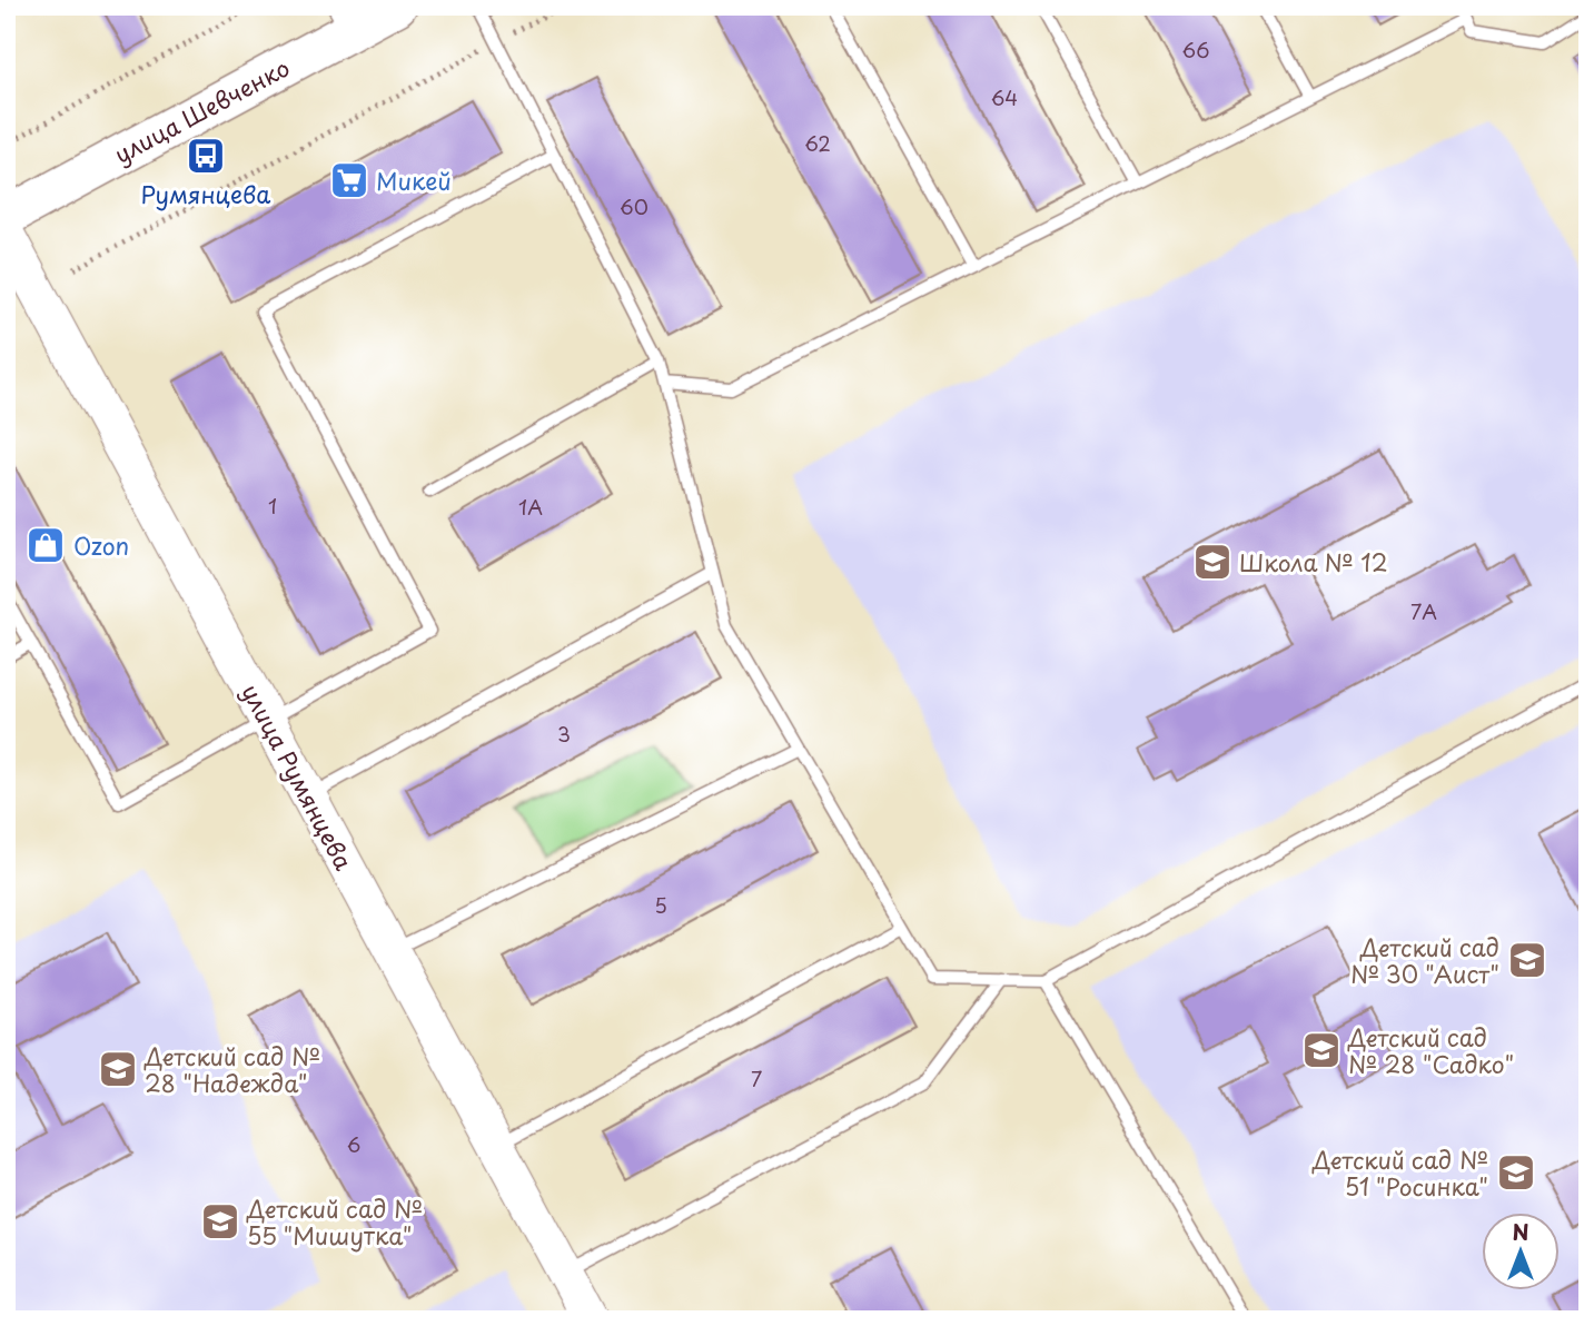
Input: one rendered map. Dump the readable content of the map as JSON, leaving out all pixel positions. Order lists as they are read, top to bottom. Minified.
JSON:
{"streets":{"main road":["улица Шевченко","улица Румянцева"]},"places":{"bus stop":["Румянцева"],"supermarket":["Микей"],"shop":["Ozon"],"school or university":["Школа № 12","Детский сад № 30 \"Аист\"","Детский сад № 28 \"Садко\"","Детский сад № 28 \"Надежда\"","Детский сад № 51 \"Росинка\"","Детский сад № 55 \"Мишутка\""]},"house_numbers":["66","64","62","60","1","1А","7А","3","5","7","6"],"north":"top"}
